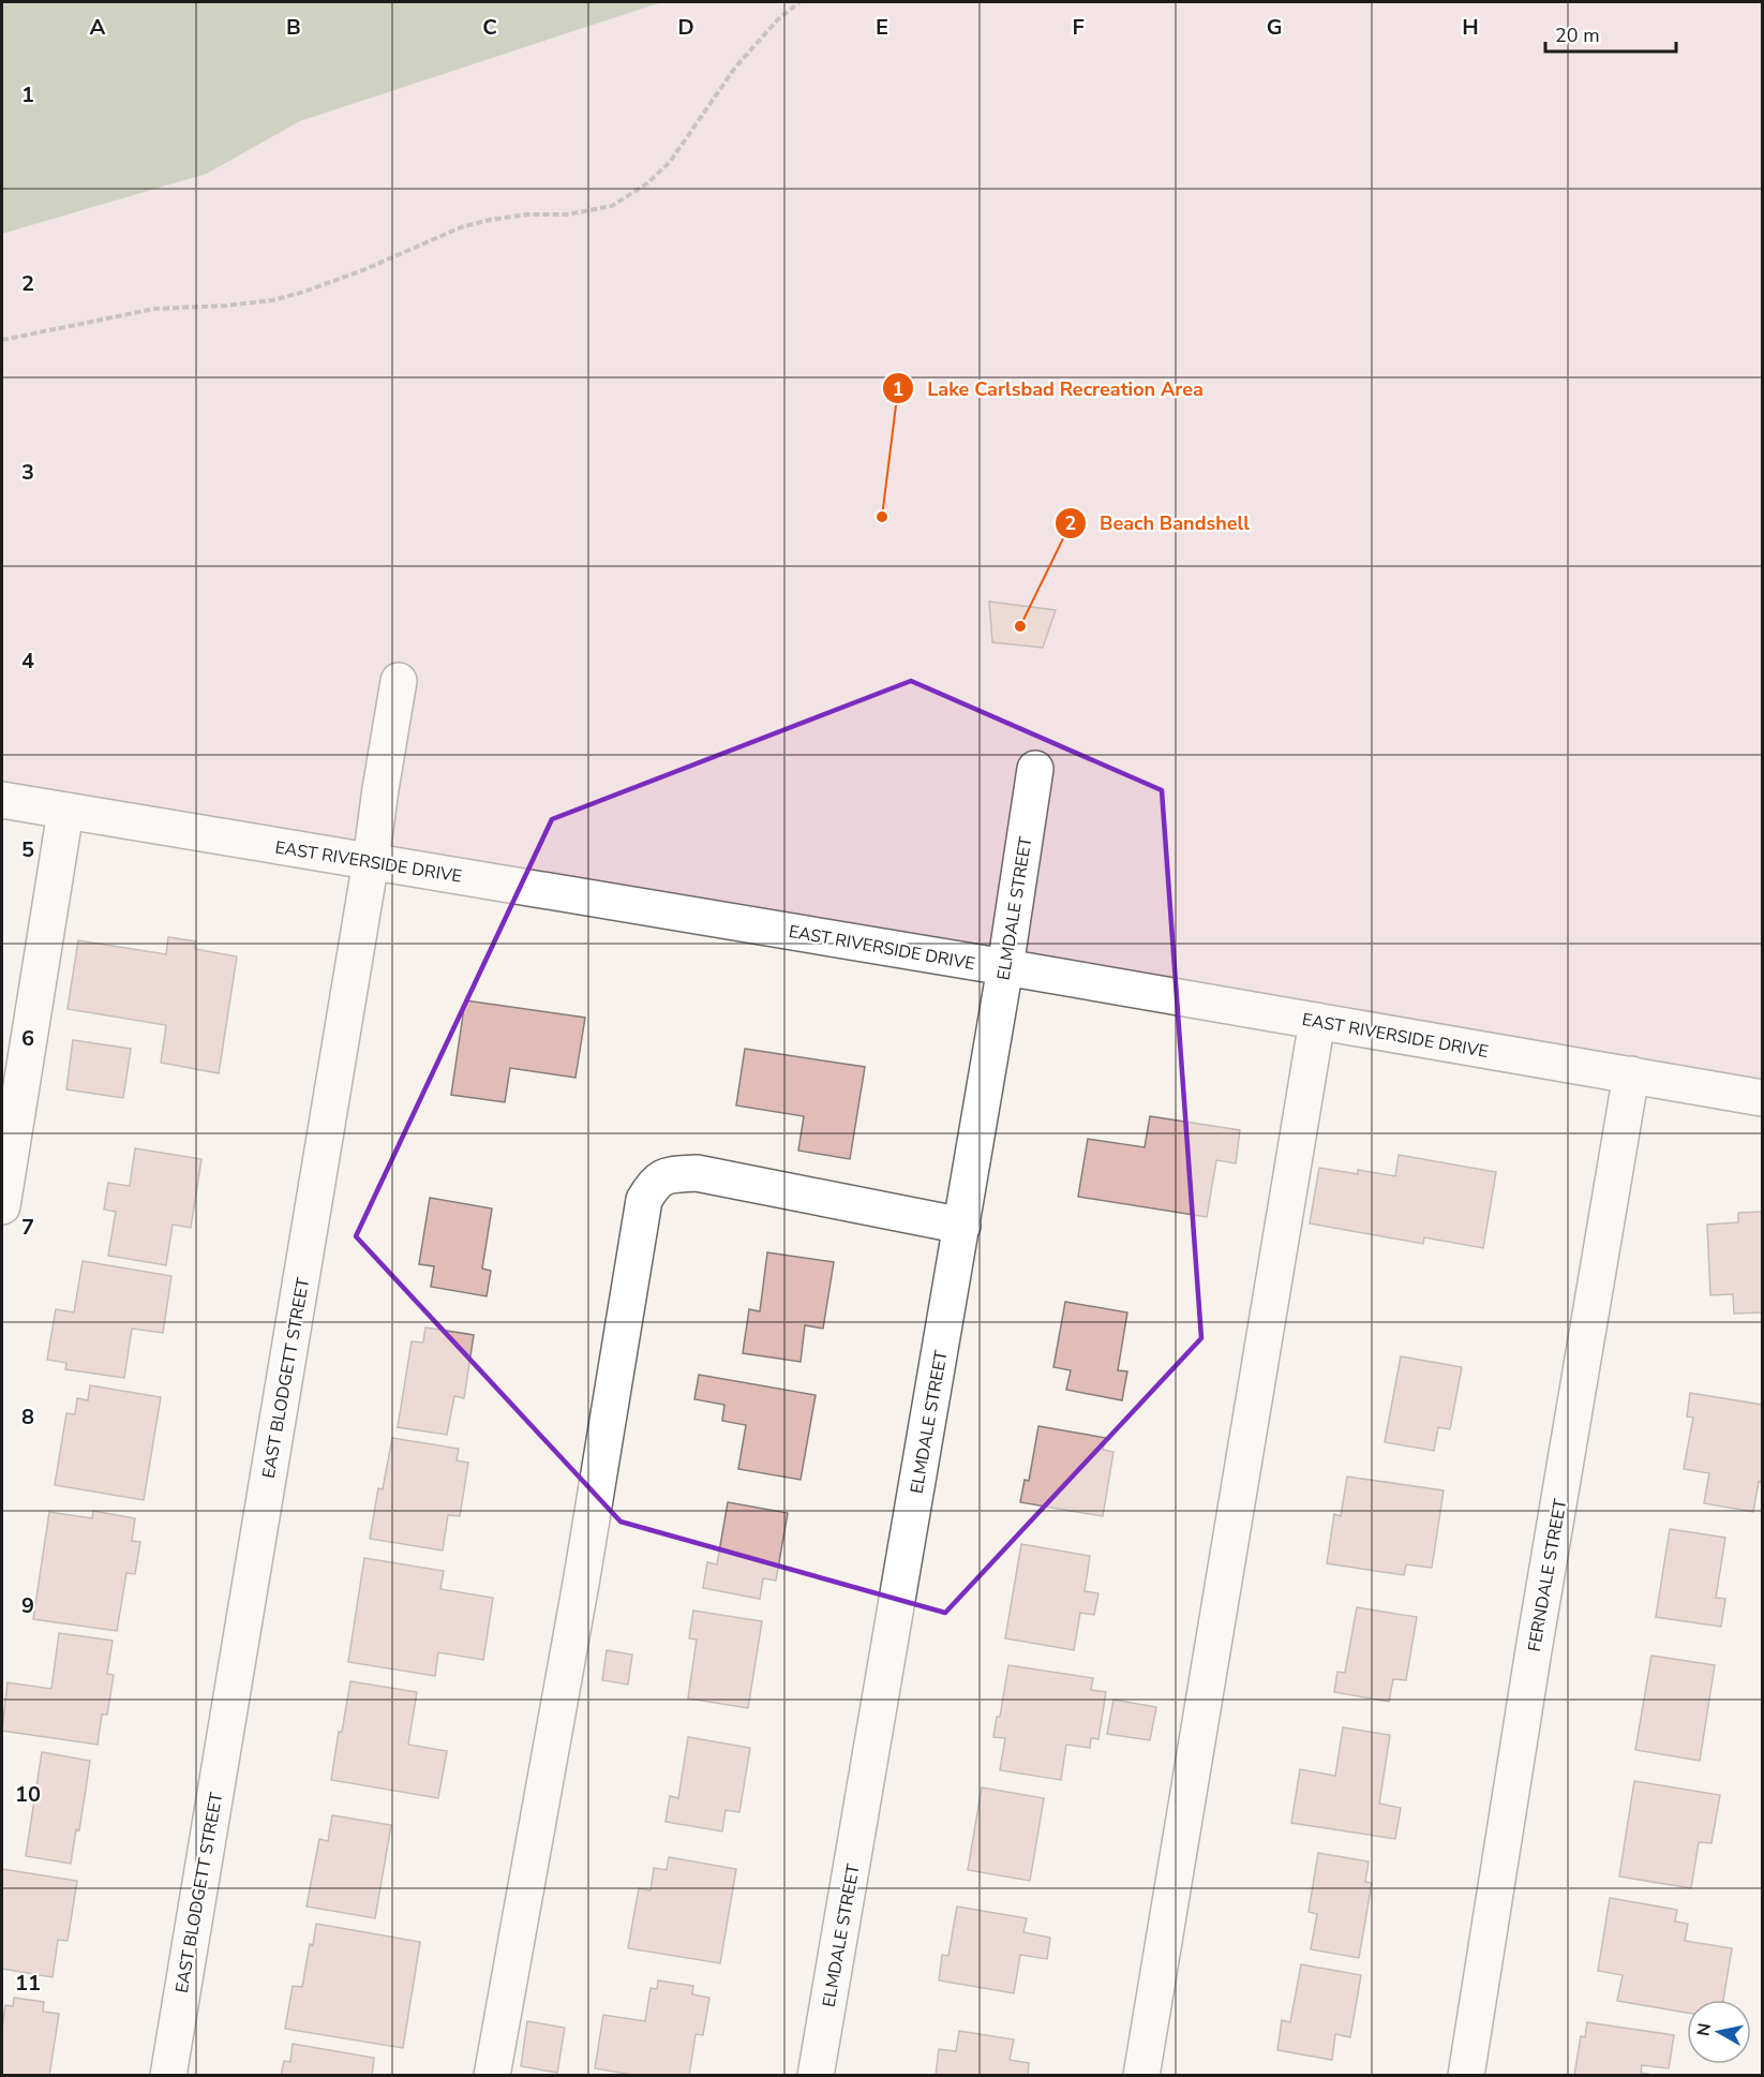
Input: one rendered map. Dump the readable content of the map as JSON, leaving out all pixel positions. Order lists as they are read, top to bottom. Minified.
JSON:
{"streets":{"street":["EAST RIVERSIDE DRIVE","ELMDALE STREET","EAST BLODGETT STREET","FERNDALE STREET"]},"crossings":[["EAST RIVERSIDE DRIVE","ELMDALE STREET"],["EAST RIVERSIDE DRIVE","EAST BLODGETT STREET"],["EAST RIVERSIDE DRIVE","FERNDALE STREET"]],"places":["Lake Carlsbad Recreation Area","Beach Bandshell"],"scale_bar":"20 m","north":"left","grid":{"columns":["A","B","C","D","E","F","G","H"],"rows":["1","2","3","4","5","6","7","8","9","10","11"]}}
